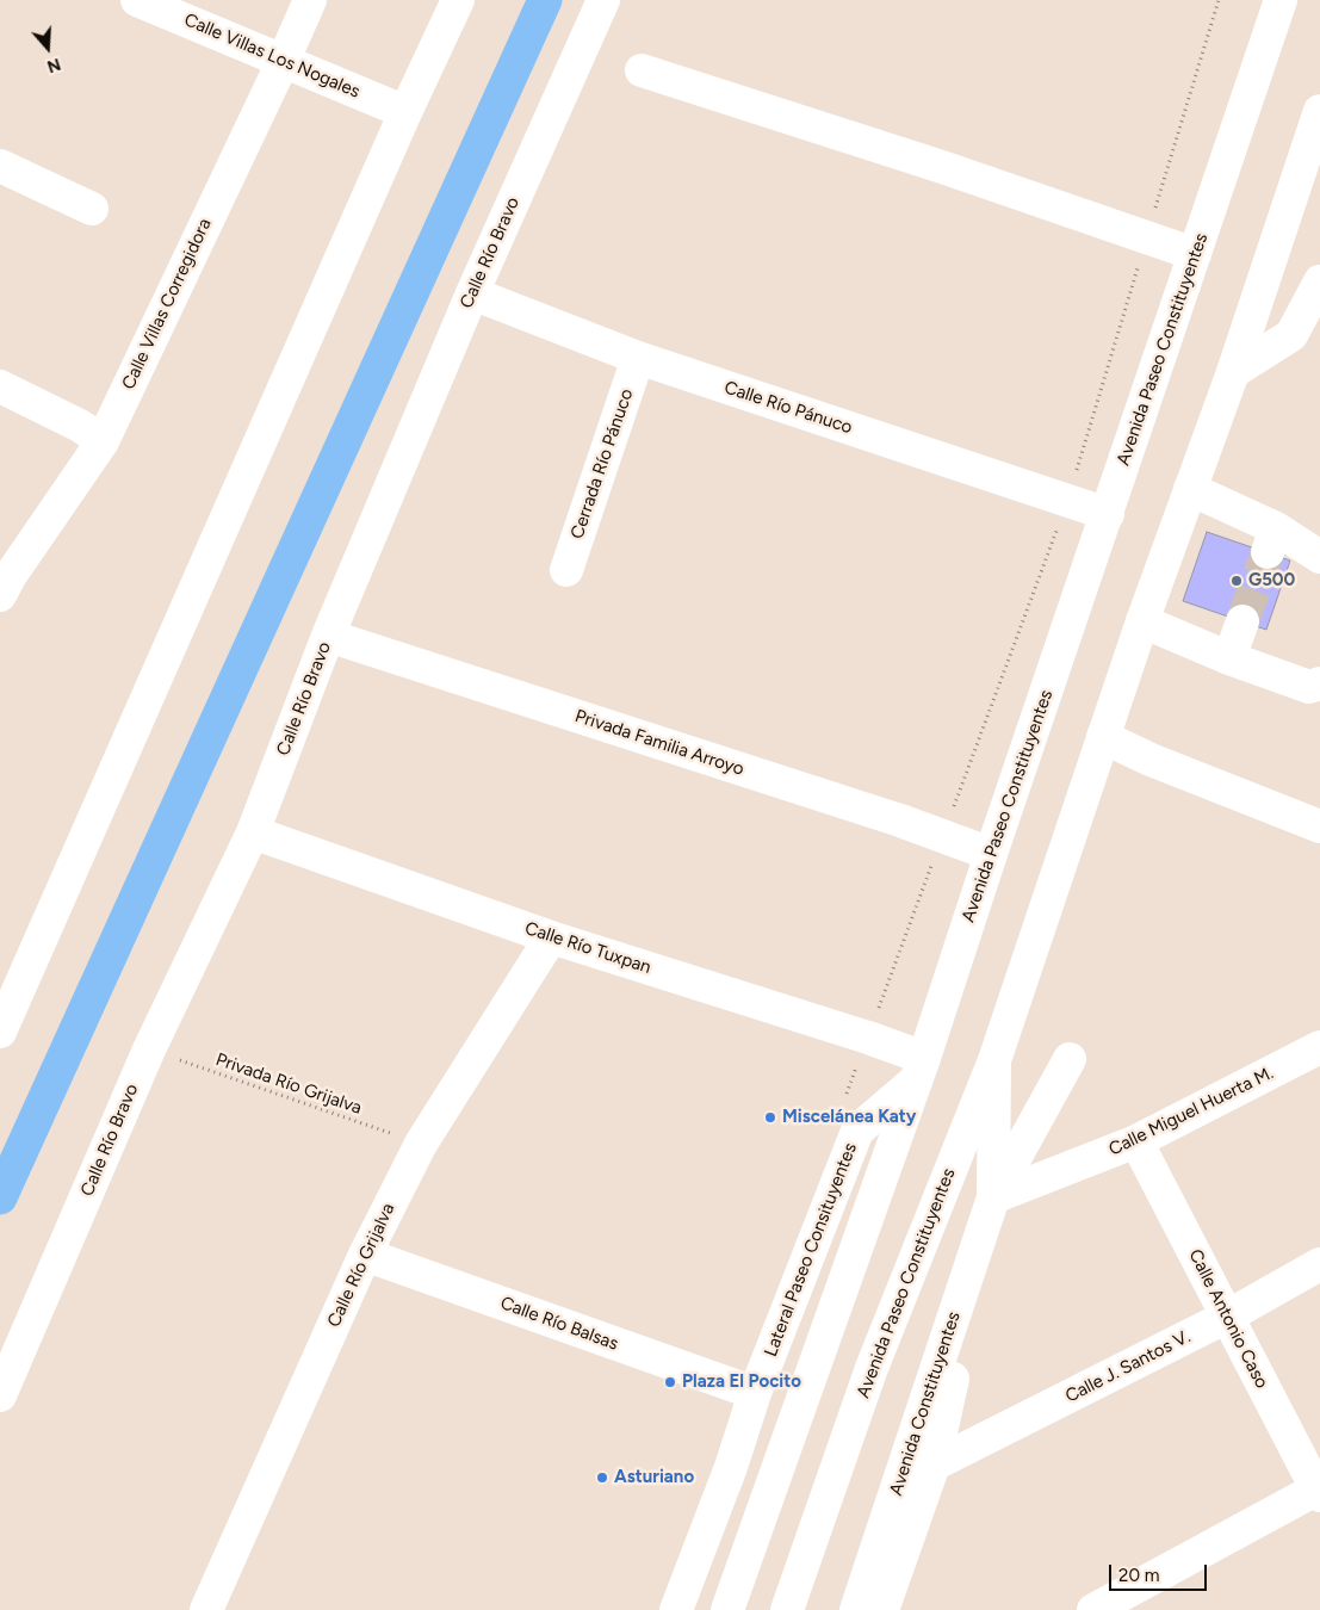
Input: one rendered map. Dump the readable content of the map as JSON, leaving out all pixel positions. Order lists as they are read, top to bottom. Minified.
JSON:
{"streets":{"main road":["Calle Villas Los Nogales","Calle Río Bravo","Calle Villas Corregidora","Avenida Paseo Constituyentes","Calle Río Pánuco","Cerrada Río Pánuco","Privada Familia Arroyo","Calle Río Tuxpan","Calle Miguel Huerta M.","Lateral Paseo Consituyentes","Calle Río Grijalva","Calle Antonio Caso","Calle Río Balsas","Calle J. Santos V.","Avenida Constituyentes"],"path":["Privada Río Grijalva"]},"crossings":[["Calle Villas Los Nogales","Calle Villas Corregidora"],["Calle Río Bravo","Calle Río Pánuco"],["Calle Río Bravo","Privada Familia Arroyo"],["Calle Río Bravo","Calle Río Tuxpan"],["Calle Río Bravo","Privada Río Grijalva"],["Avenida Paseo Constituyentes","Calle Río Pánuco"],["Avenida Paseo Constituyentes","Privada Familia Arroyo"],["Avenida Paseo Constituyentes","Calle Río Tuxpan"],["Avenida Paseo Constituyentes","Lateral Paseo Consituyentes"],["Avenida Paseo Constituyentes","Avenida Constituyentes"],["Calle Río Pánuco","Cerrada Río Pánuco"],["Calle Río Tuxpan","Lateral Paseo Consituyentes"],["Calle Río Tuxpan","Calle Río Grijalva"],["Privada Río Grijalva","Calle Río Grijalva"],["Calle Miguel Huerta M.","Calle Antonio Caso"],["Calle Miguel Huerta M.","Avenida Constituyentes"],["Lateral Paseo Consituyentes","Calle Río Balsas"],["Calle Río Grijalva","Calle Río Balsas"],["Calle Antonio Caso","Calle J. Santos V."],["Calle J. Santos V.","Avenida Constituyentes"]],"places":["G500","Miscelánea Katy","Plaza El Pocito","Asturiano"],"scale_bar":"20 m","north":"bottom"}
